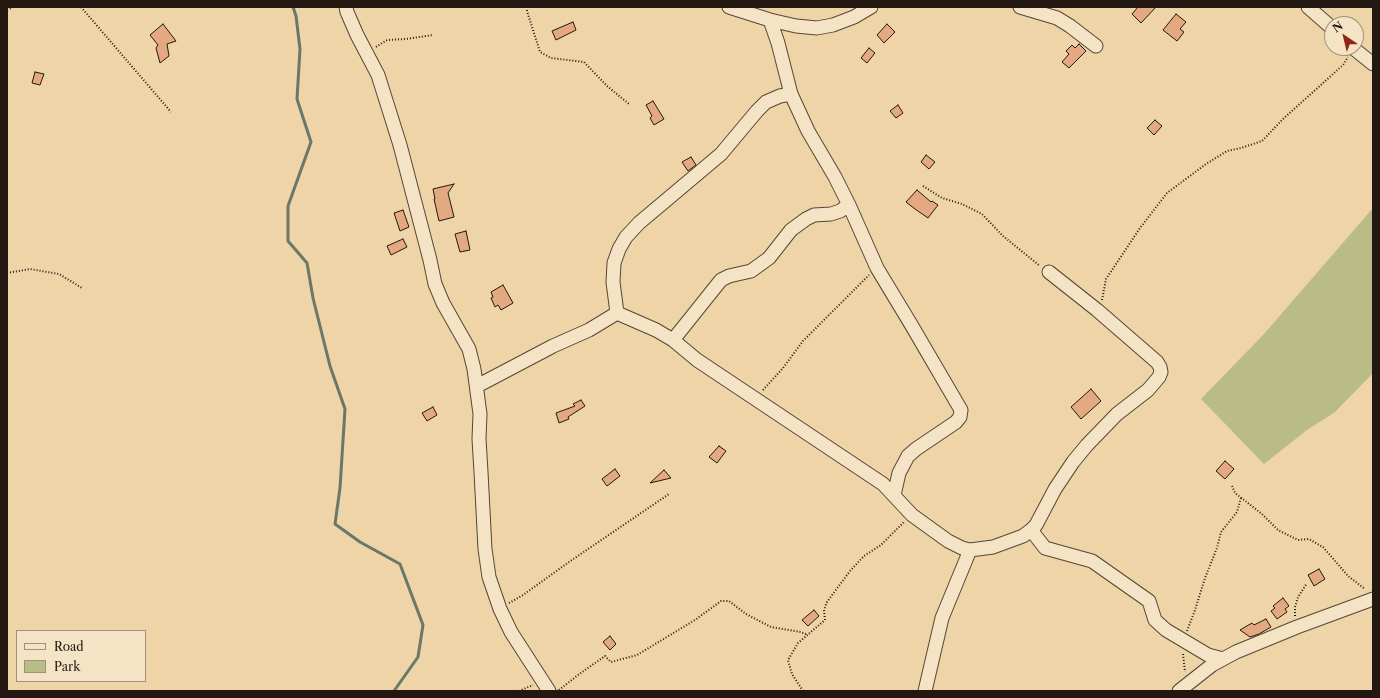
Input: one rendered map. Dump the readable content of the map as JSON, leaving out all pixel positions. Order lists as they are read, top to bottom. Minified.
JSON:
{"legend":["Road","Park"],"north":"top left"}
